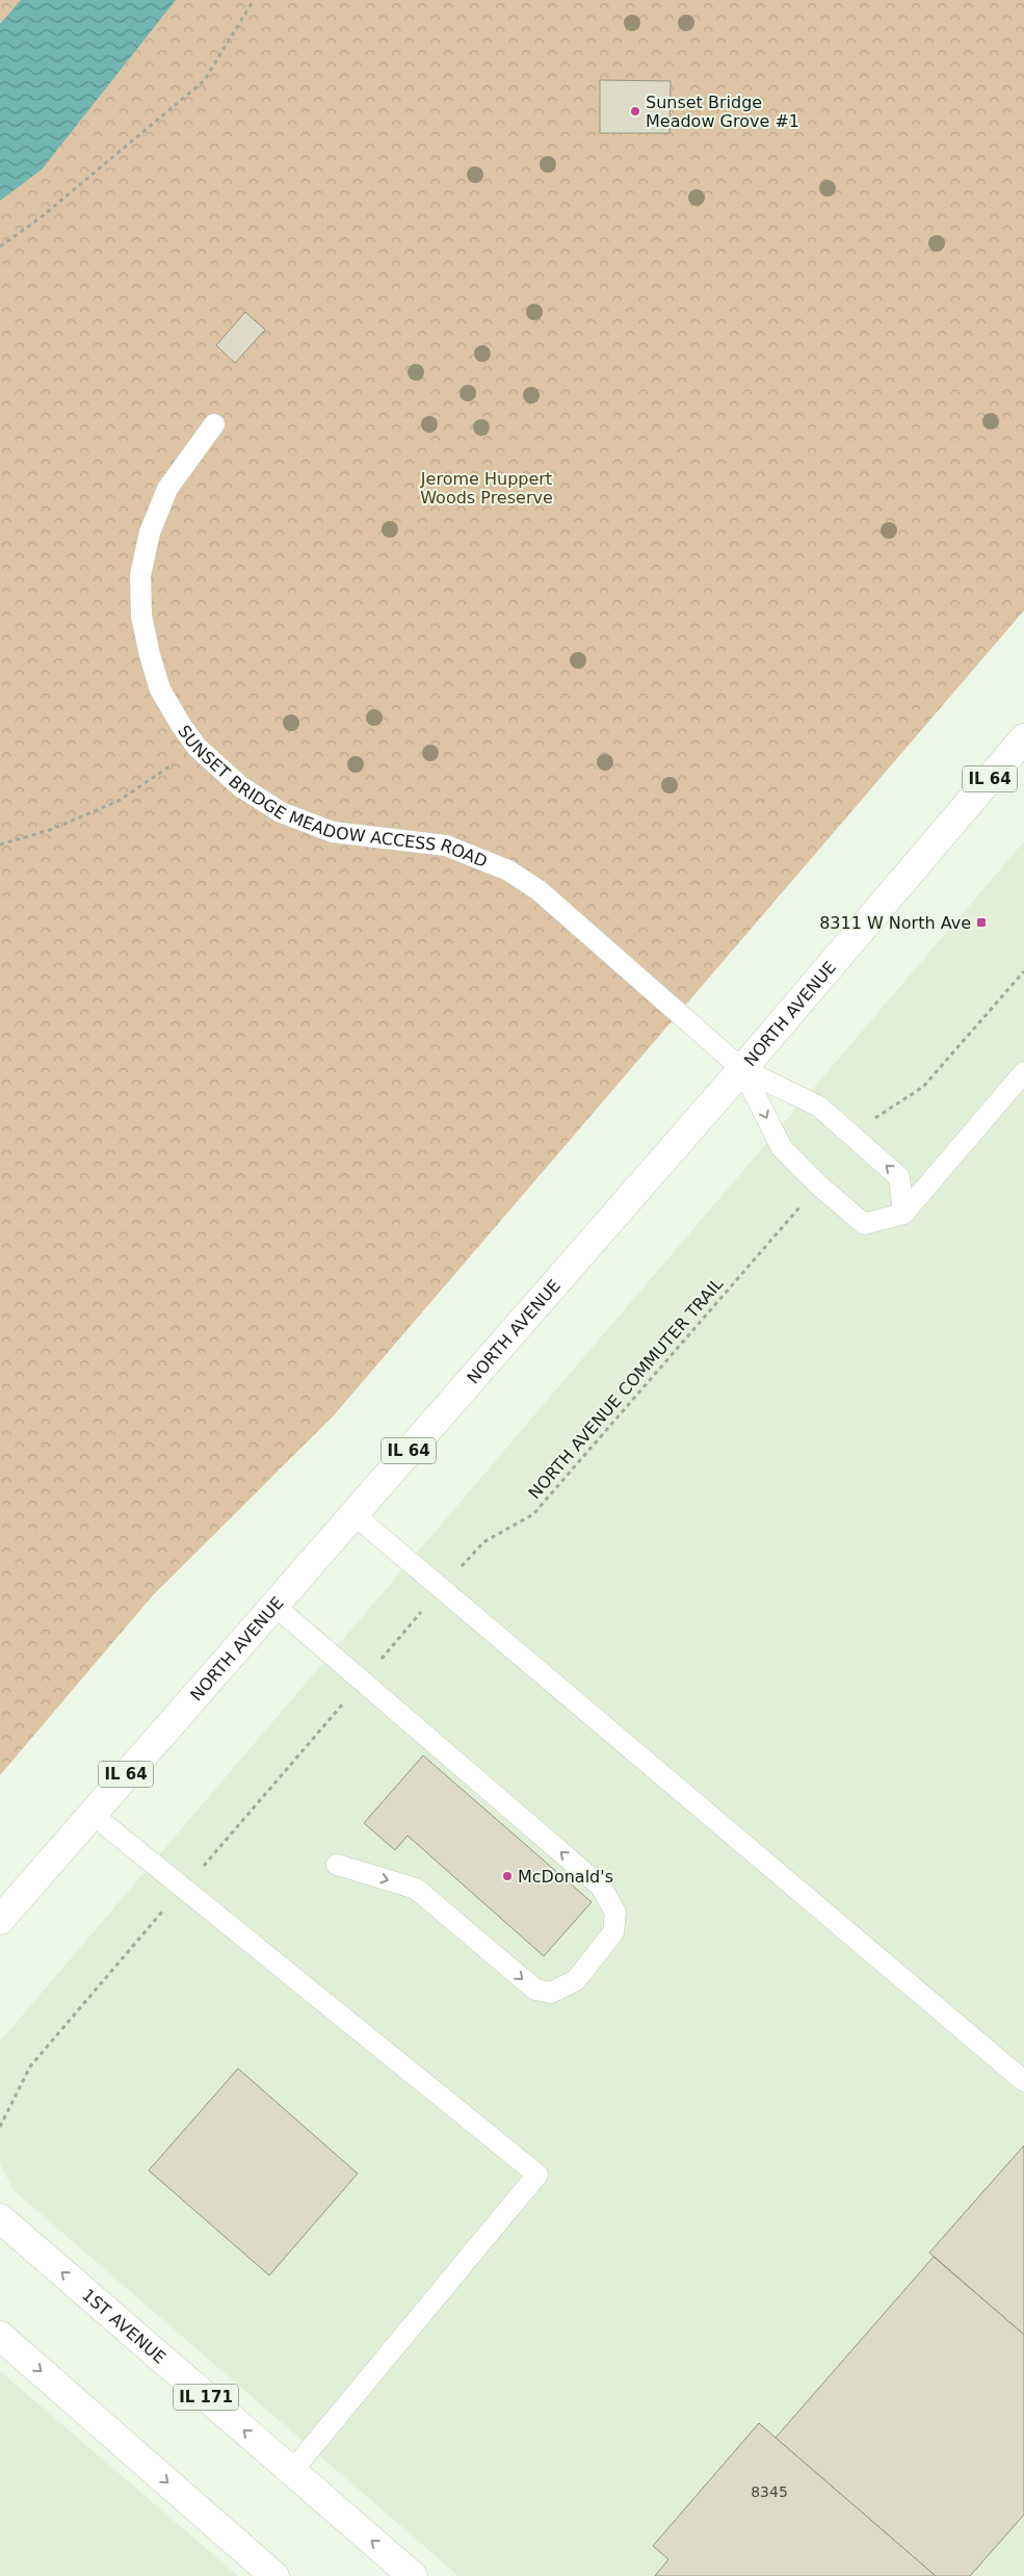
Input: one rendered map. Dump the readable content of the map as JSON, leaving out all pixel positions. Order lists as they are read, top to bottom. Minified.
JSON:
{"streets":{"main road":["IL 64","NORTH AVENUE","1ST AVENUE","IL 171"],"lane":["SUNSET BRIDGE MEADOW ACCESS ROAD"],"path":["NORTH AVENUE COMMUTER TRAIL"]},"crossings":[["SUNSET BRIDGE MEADOW ACCESS ROAD","NORTH AVENUE"]],"parks":["Jerome Huppert Woods Preserve"],"places":{"other":["Sunset Bridge Meadow Grove #1","McDonald's"],"transit":["8311 W North Ave"]},"house_numbers":["8345"]}
